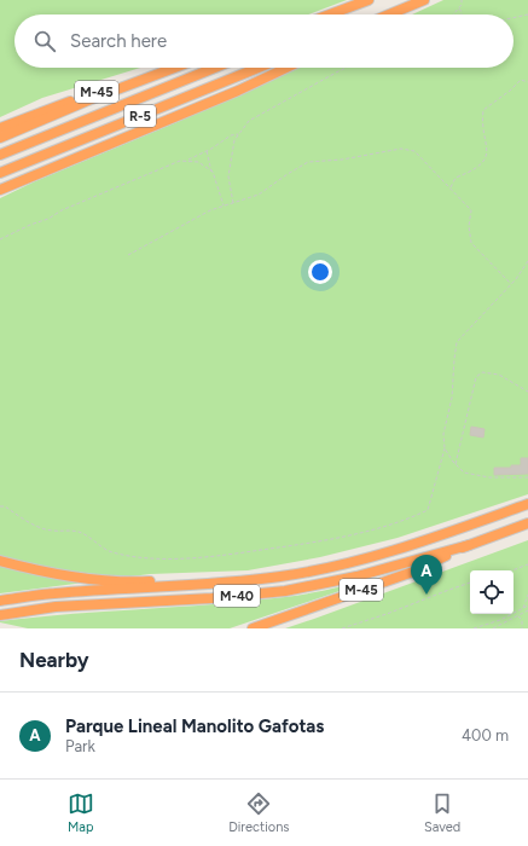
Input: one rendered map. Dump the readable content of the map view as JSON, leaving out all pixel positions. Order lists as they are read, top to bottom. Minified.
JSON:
{"streets":{"highway":["M-45","R-5","M-40"]},"crossings":[["M-45","M-40"]],"page":{"search":"Search here","pins":"A","heading":"Nearby","list":[{"mark":"A","name":"Parque Lineal Manolito Gafotas","note":"Park","value":"400 m"}],"nav":["Map","Directions","Saved"]}}
